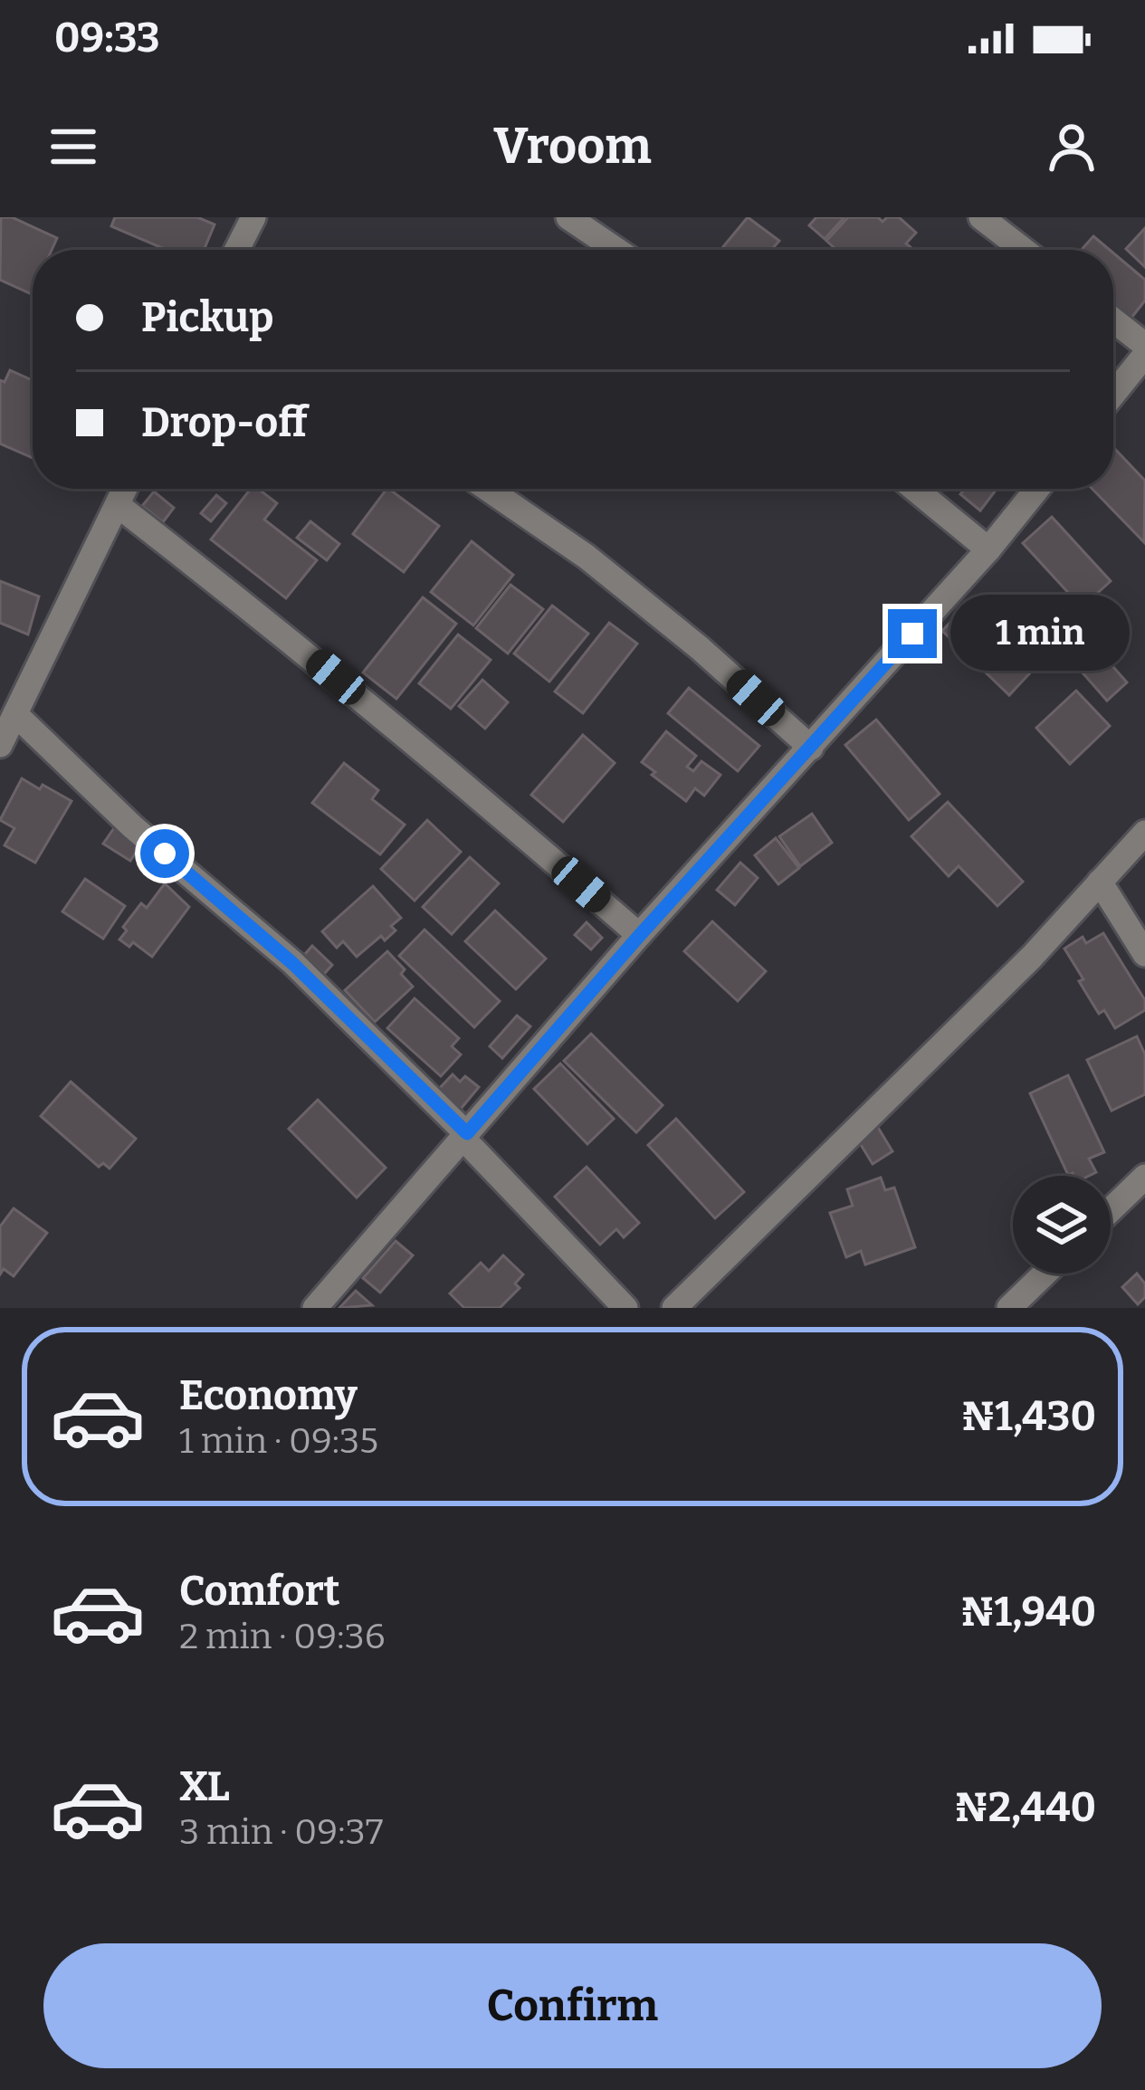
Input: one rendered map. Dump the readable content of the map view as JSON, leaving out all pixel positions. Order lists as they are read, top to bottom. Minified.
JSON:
{"page":{"status":"09:33","header":"Vroom","banner":["Pickup","Drop-off"],"bubble":"1 min","list":[{"name":"Economy","note":"1 min · 09:35","value":"₦1,430"},{"name":"Comfort","note":"2 min · 09:36","value":"₦1,940"},{"name":"XL","note":"3 min · 09:37","value":"₦2,440"}],"buttons":"Confirm"}}
